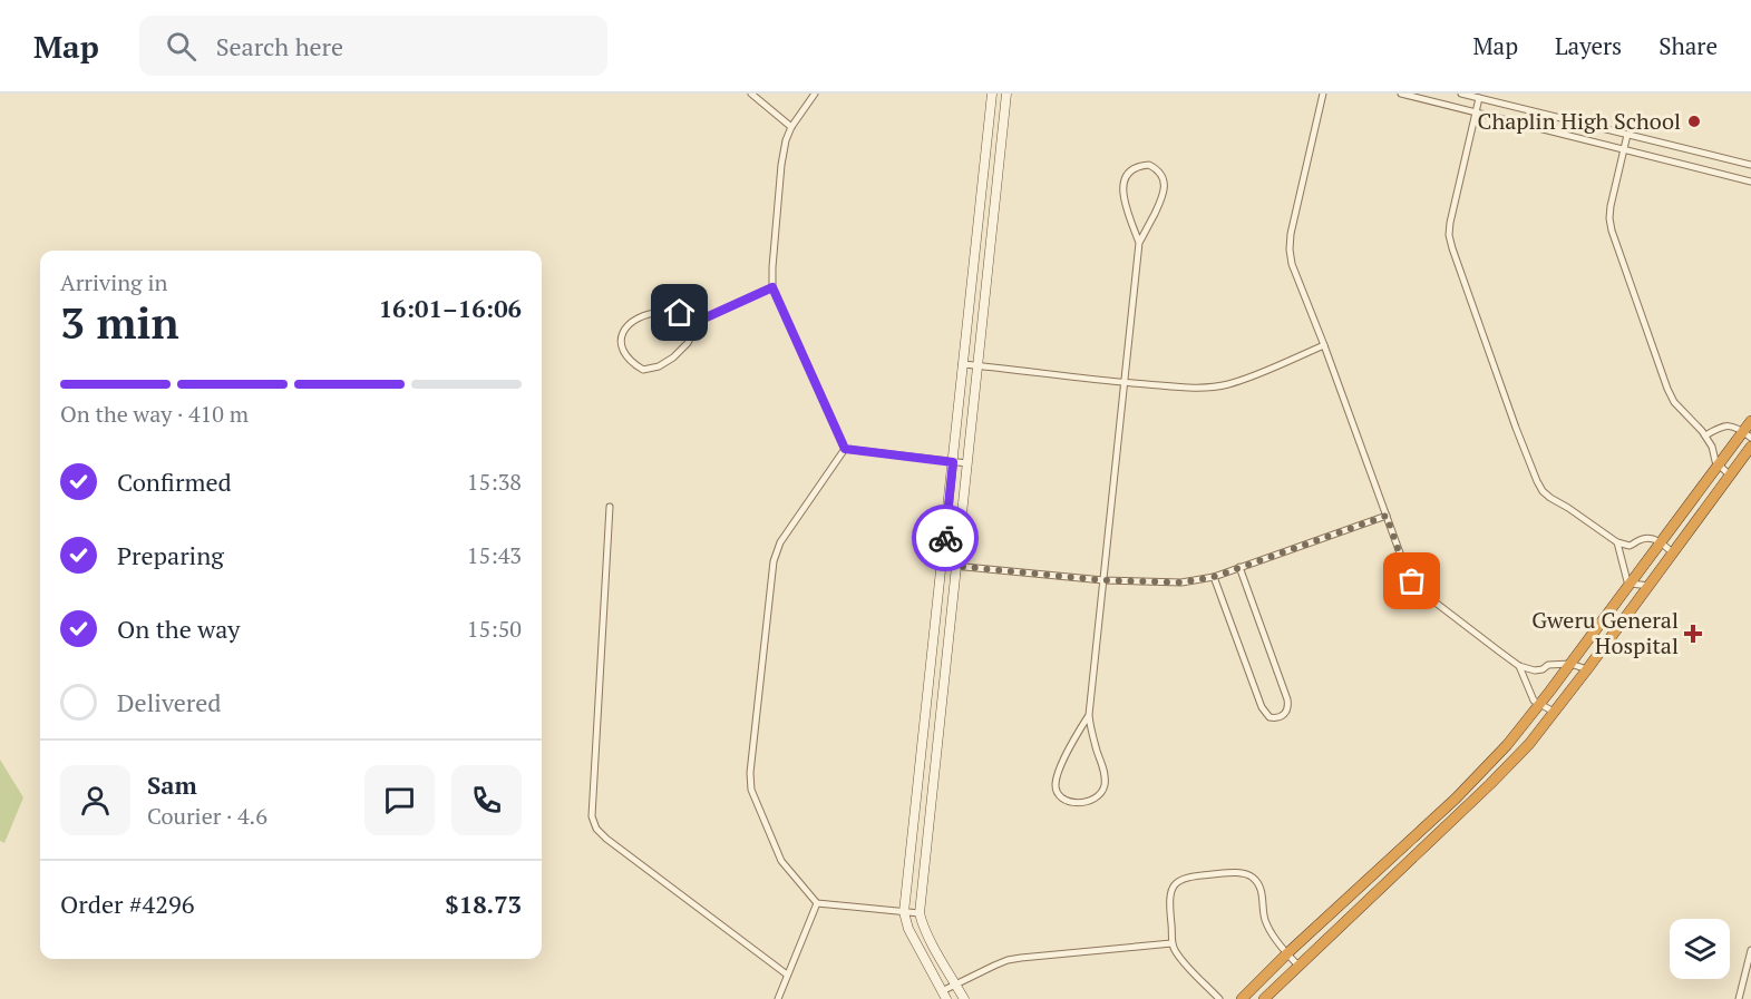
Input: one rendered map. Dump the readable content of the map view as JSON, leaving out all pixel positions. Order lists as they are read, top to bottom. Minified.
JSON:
{"places":{"other":["Chaplin High School"],"health":["Gweru General Hospital"]},"page":{"header":"Map","search":"Search here","nav":["Map","Layers","Share"],"heading":["3 min","Arriving in","16:01–16:06"],"panel":["Sam","Courier · 4.6","Order #4296","$18.73"],"bar":"On the way · 410 m","list":[["Confirmed","15:38"],["Preparing","15:43"],["On the way","15:50"],"Delivered"]}}
